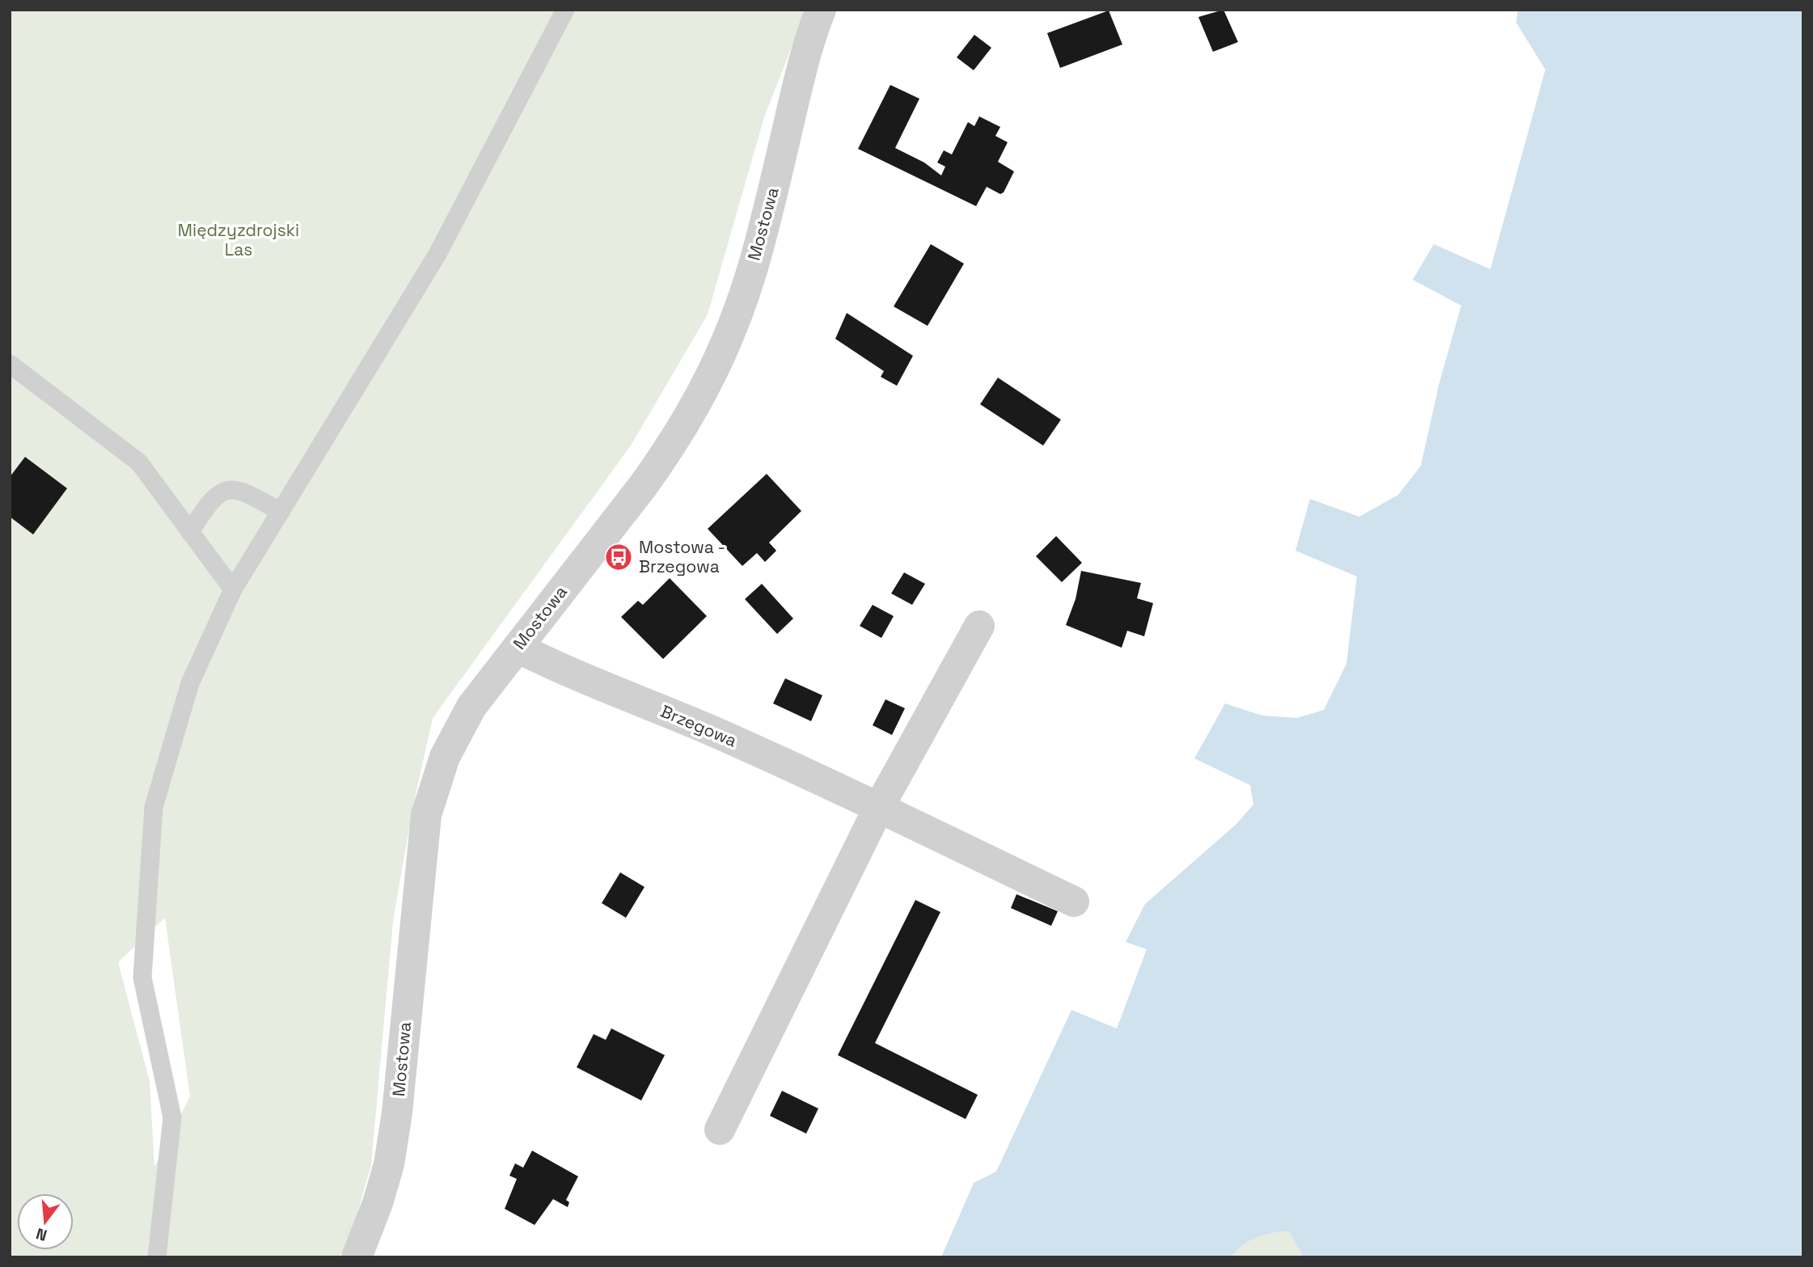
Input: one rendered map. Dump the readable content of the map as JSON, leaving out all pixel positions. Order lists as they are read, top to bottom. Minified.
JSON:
{"streets":{"street":["Mostowa","Brzegowa"]},"crossings":[["Mostowa","Brzegowa"]],"parks":["Międzyzdrojski Las"],"places":{"bus stop":["Mostowa - Brzegowa"]},"north":"bottom"}
